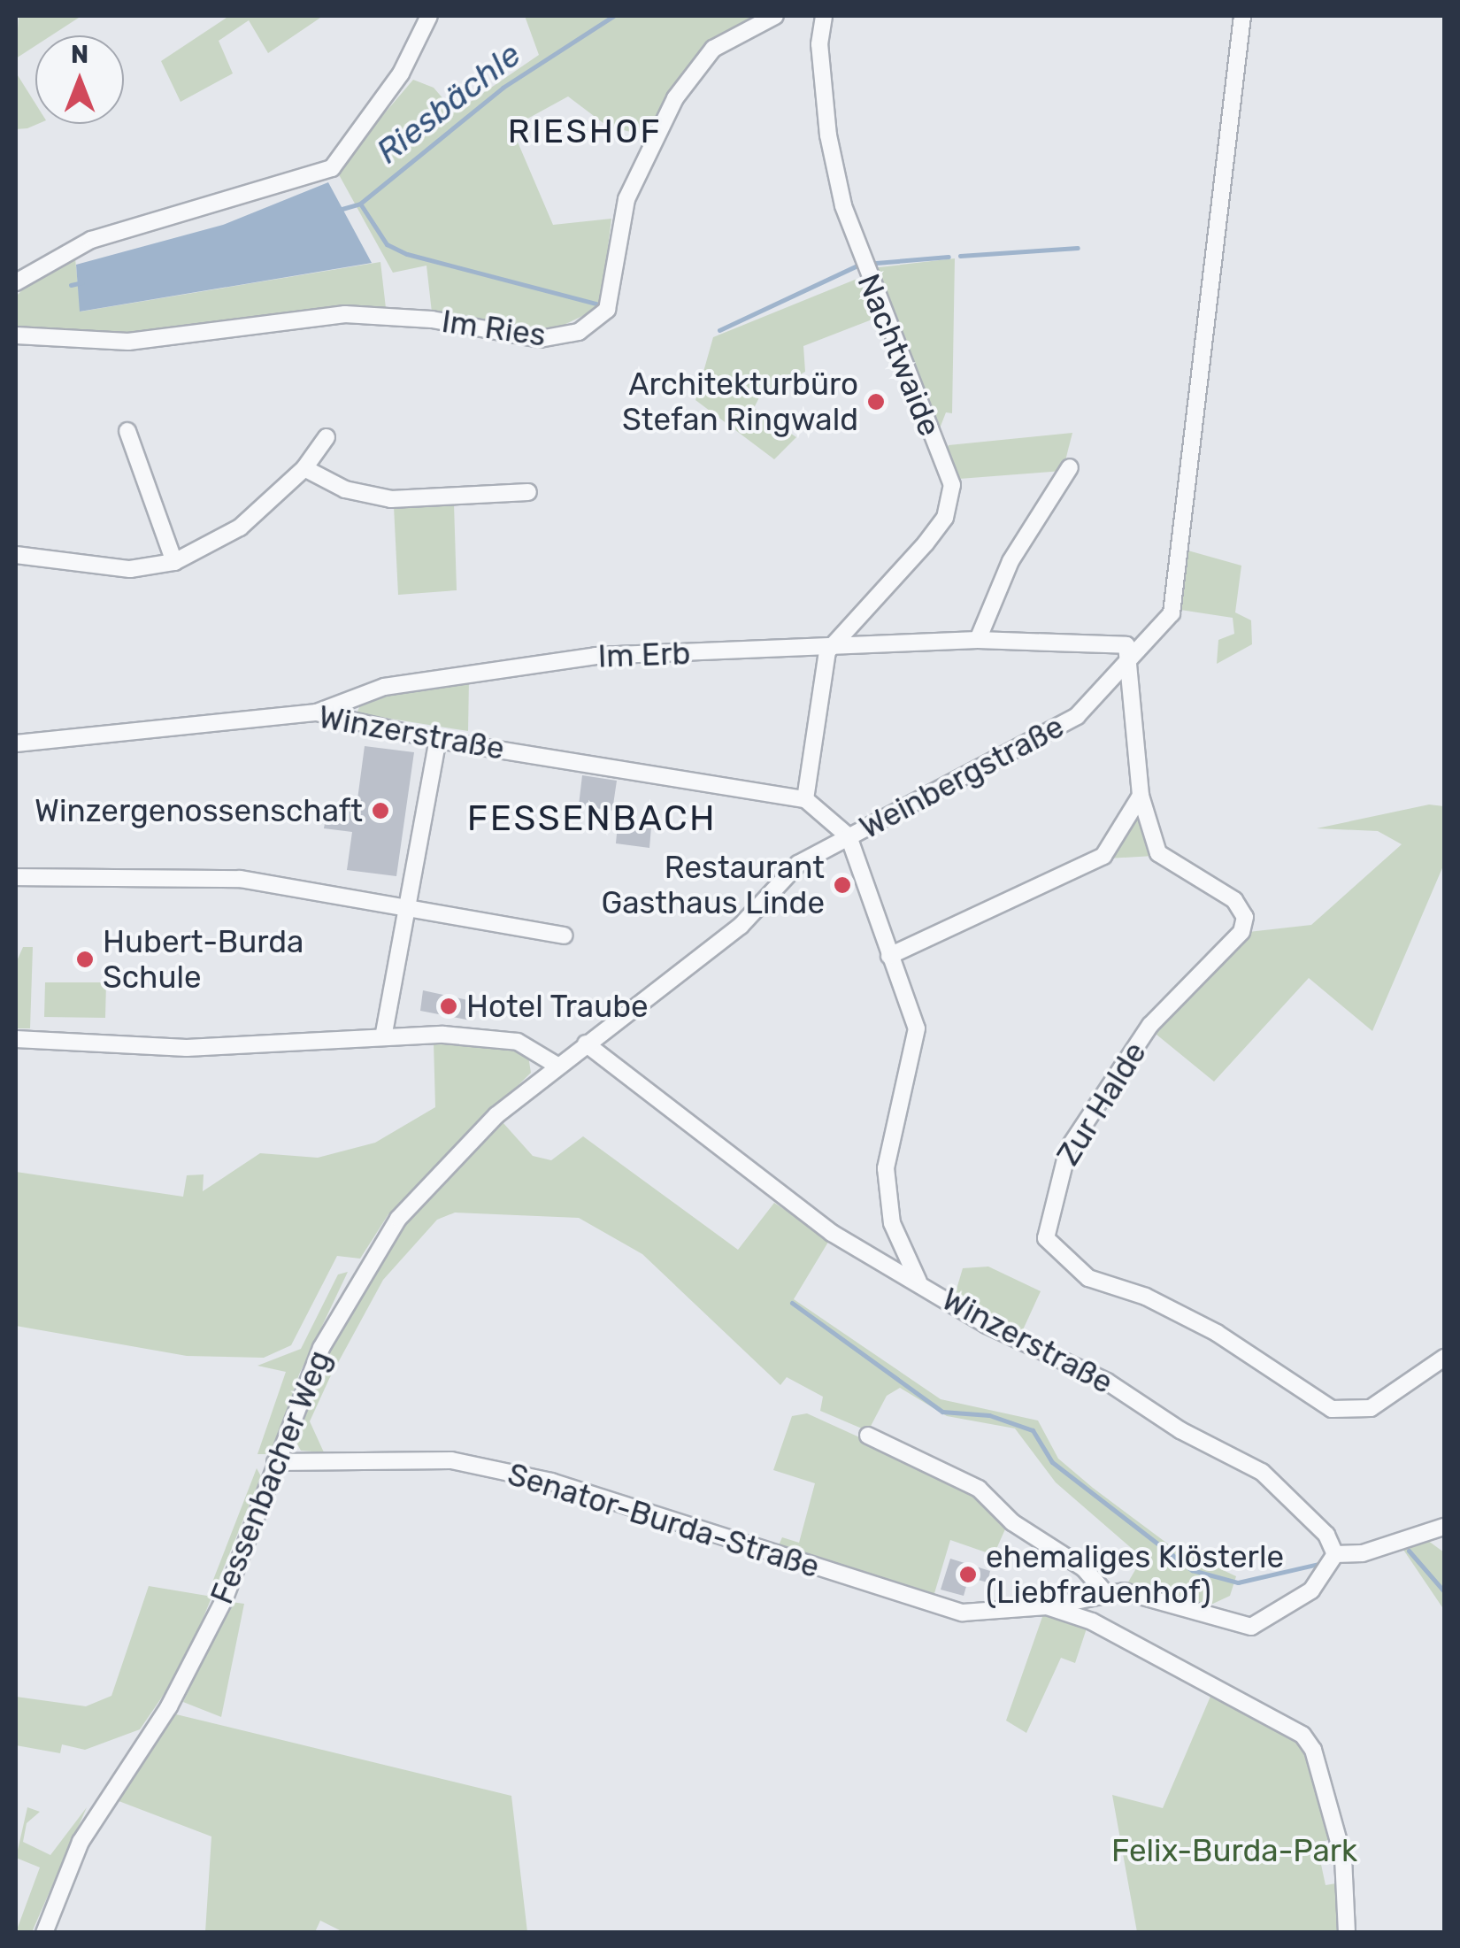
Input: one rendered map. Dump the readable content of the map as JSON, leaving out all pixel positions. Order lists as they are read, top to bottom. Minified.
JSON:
{"streets":{"street":["Im Ries","Nachtwaide","Im Erb","Winzerstraße","Weinbergstraße","Zur Halde","Fessenbacher Weg","Senator-Burda-Straße"]},"crossings":[["Nachtwaide","Im Erb"],["Im Erb","Winzerstraße"],["Im Erb","Weinbergstraße"],["Im Erb","Zur Halde"],["Winzerstraße","Weinbergstraße"],["Weinbergstraße","Zur Halde"],["Weinbergstraße","Fessenbacher Weg"],["Fessenbacher Weg","Senator-Burda-Straße"]],"districts":["RIESHOF","FESSENBACH"],"water":["Riesbächle"],"parks":["Felix-Burda-Park"],"places":["Architekturbüro Stefan Ringwald","Winzergenossenschaft","Restaurant Gasthaus Linde","Hubert-Burda Schule","Hotel Traube","ehemaliges Klösterle (Liebfrauenhof)"],"north":"top"}
